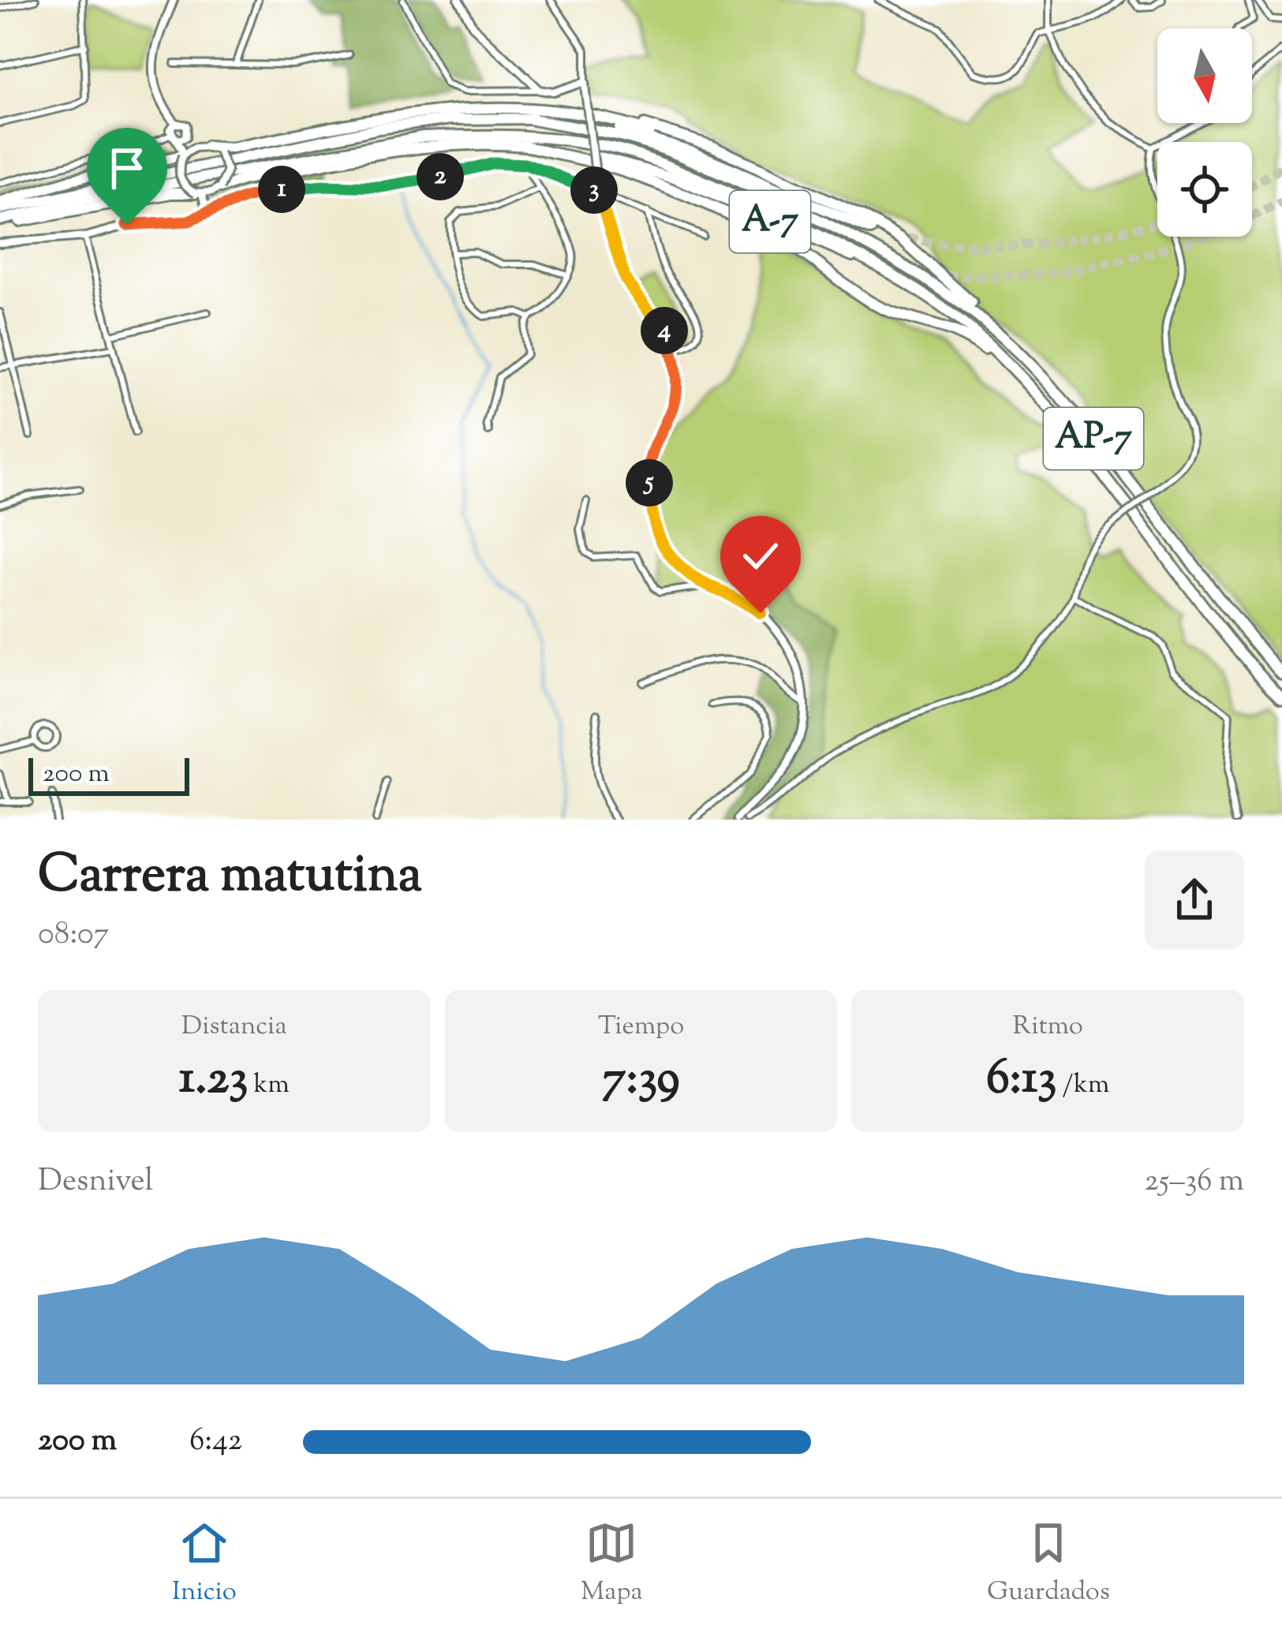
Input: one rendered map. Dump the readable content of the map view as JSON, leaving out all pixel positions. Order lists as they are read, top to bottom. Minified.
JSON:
{"streets":{"highway":["A-7","AP-7"]},"crossings":[["A-7","AP-7"]],"scale_bar":"200 m","north":"bottom","page":{"pins":["2","1","3","4","5"],"scale":"200 m","heading":["Carrera matutina","08:07"],"stats":[["Distancia","1.23 km"],["Tiempo","7:39"],["Ritmo","6:13 /km"]],"chart":["Desnivel","25–36 m"],"list":[{"name":"200 m","note":"6:42"}],"tabs":["Inicio","Mapa","Guardados"]}}
